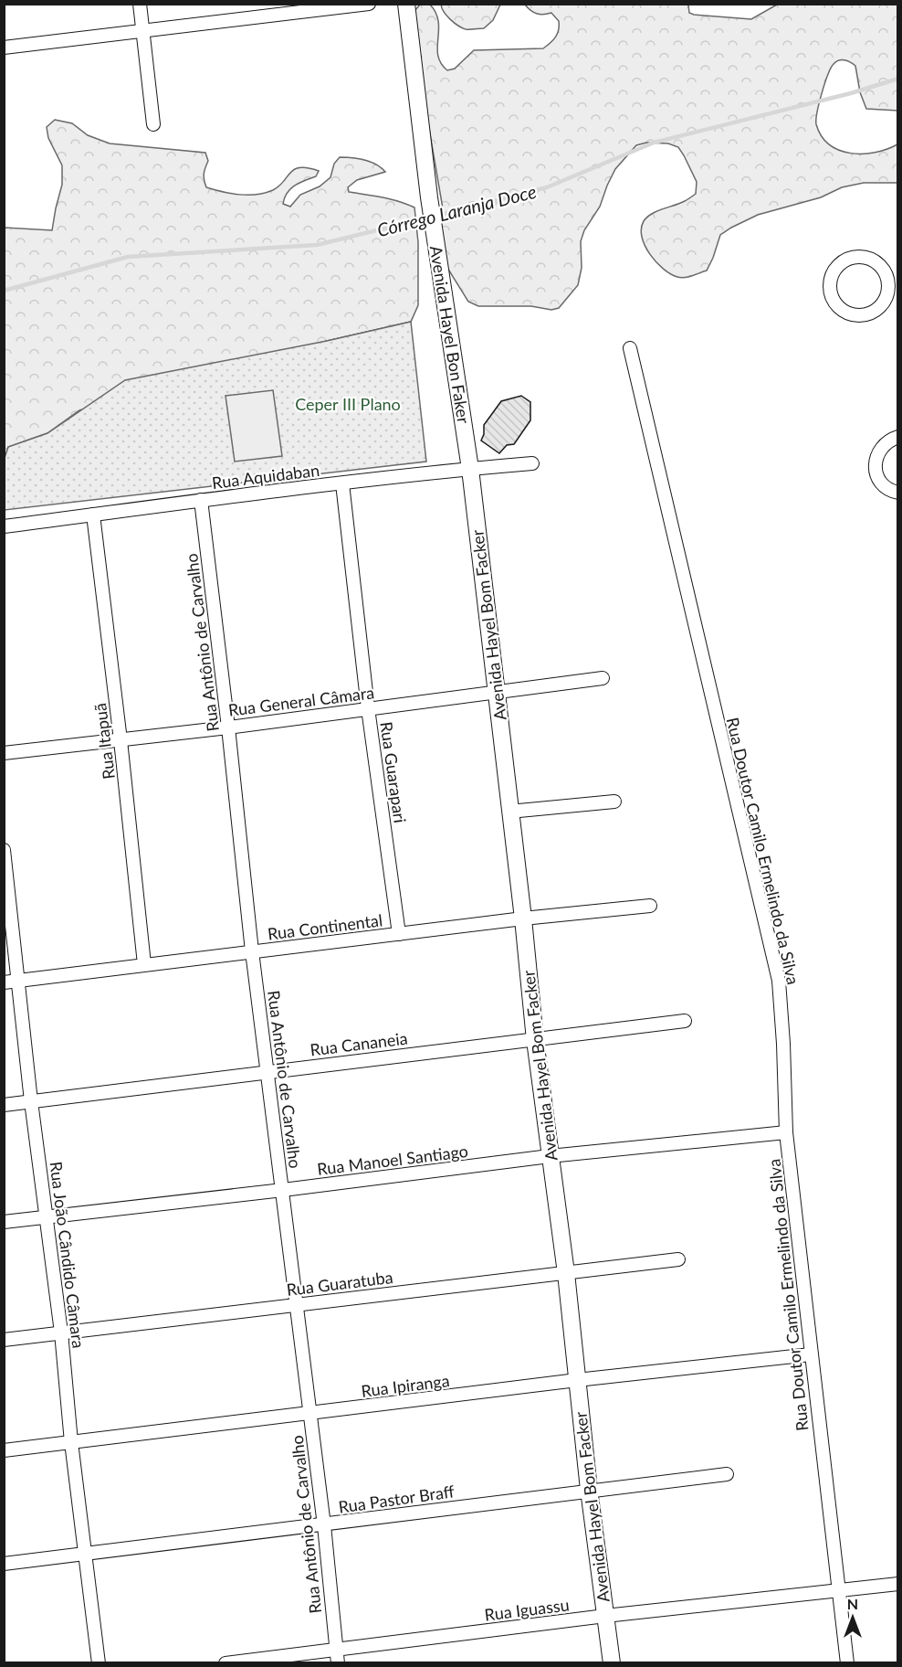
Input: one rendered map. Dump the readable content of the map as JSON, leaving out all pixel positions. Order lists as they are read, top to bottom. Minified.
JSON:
{"streets":{"street":["Avenida Hayel Bon Faker","Rua Aquidaban","Avenida Hayel Bom Facker","Rua Antônio de Carvalho","Rua General Câmara","Rua Itapuã","Rua Guarapari","Rua Doutor Camilo Ermelindo da Silva","Rua Continental","Rua Cananeia","Rua Manoel Santiago","Rua João Cândido Câmara","Rua Guaratuba","Rua Ipiranga","Rua Pastor Braff","Rua Iguassu"]},"crossings":[["Avenida Hayel Bon Faker","Rua Aquidaban"],["Avenida Hayel Bon Faker","Avenida Hayel Bom Facker"],["Rua Aquidaban","Avenida Hayel Bom Facker"],["Rua Aquidaban","Rua Antônio de Carvalho"],["Rua Aquidaban","Rua Itapuã"],["Rua Aquidaban","Rua Guarapari"],["Avenida Hayel Bom Facker","Rua General Câmara"],["Avenida Hayel Bom Facker","Rua Continental"],["Avenida Hayel Bom Facker","Rua Cananeia"],["Avenida Hayel Bom Facker","Rua Manoel Santiago"],["Avenida Hayel Bom Facker","Rua Guaratuba"],["Avenida Hayel Bom Facker","Rua Ipiranga"],["Avenida Hayel Bom Facker","Rua Pastor Braff"],["Avenida Hayel Bom Facker","Rua Iguassu"],["Rua Antônio de Carvalho","Rua General Câmara"],["Rua Antônio de Carvalho","Rua Continental"],["Rua Antônio de Carvalho","Rua Cananeia"],["Rua Antônio de Carvalho","Rua Manoel Santiago"],["Rua Antônio de Carvalho","Rua Guaratuba"],["Rua Antônio de Carvalho","Rua Ipiranga"],["Rua Antônio de Carvalho","Rua Pastor Braff"],["Rua Antônio de Carvalho","Rua Iguassu"],["Rua General Câmara","Rua Itapuã"],["Rua General Câmara","Rua Guarapari"],["Rua Itapuã","Rua Continental"],["Rua Guarapari","Rua Continental"],["Rua Doutor Camilo Ermelindo da Silva","Rua Manoel Santiago"],["Rua Doutor Camilo Ermelindo da Silva","Rua Ipiranga"],["Rua Doutor Camilo Ermelindo da Silva","Rua Iguassu"],["Rua Continental","Rua João Cândido Câmara"],["Rua Cananeia","Rua João Cândido Câmara"],["Rua Manoel Santiago","Rua João Cândido Câmara"],["Rua João Cândido Câmara","Rua Guaratuba"],["Rua João Cândido Câmara","Rua Ipiranga"],["Rua João Cândido Câmara","Rua Pastor Braff"]],"water":["Córrego Laranja Doce"],"parks":["Ceper III Plano"],"north":"top"}
